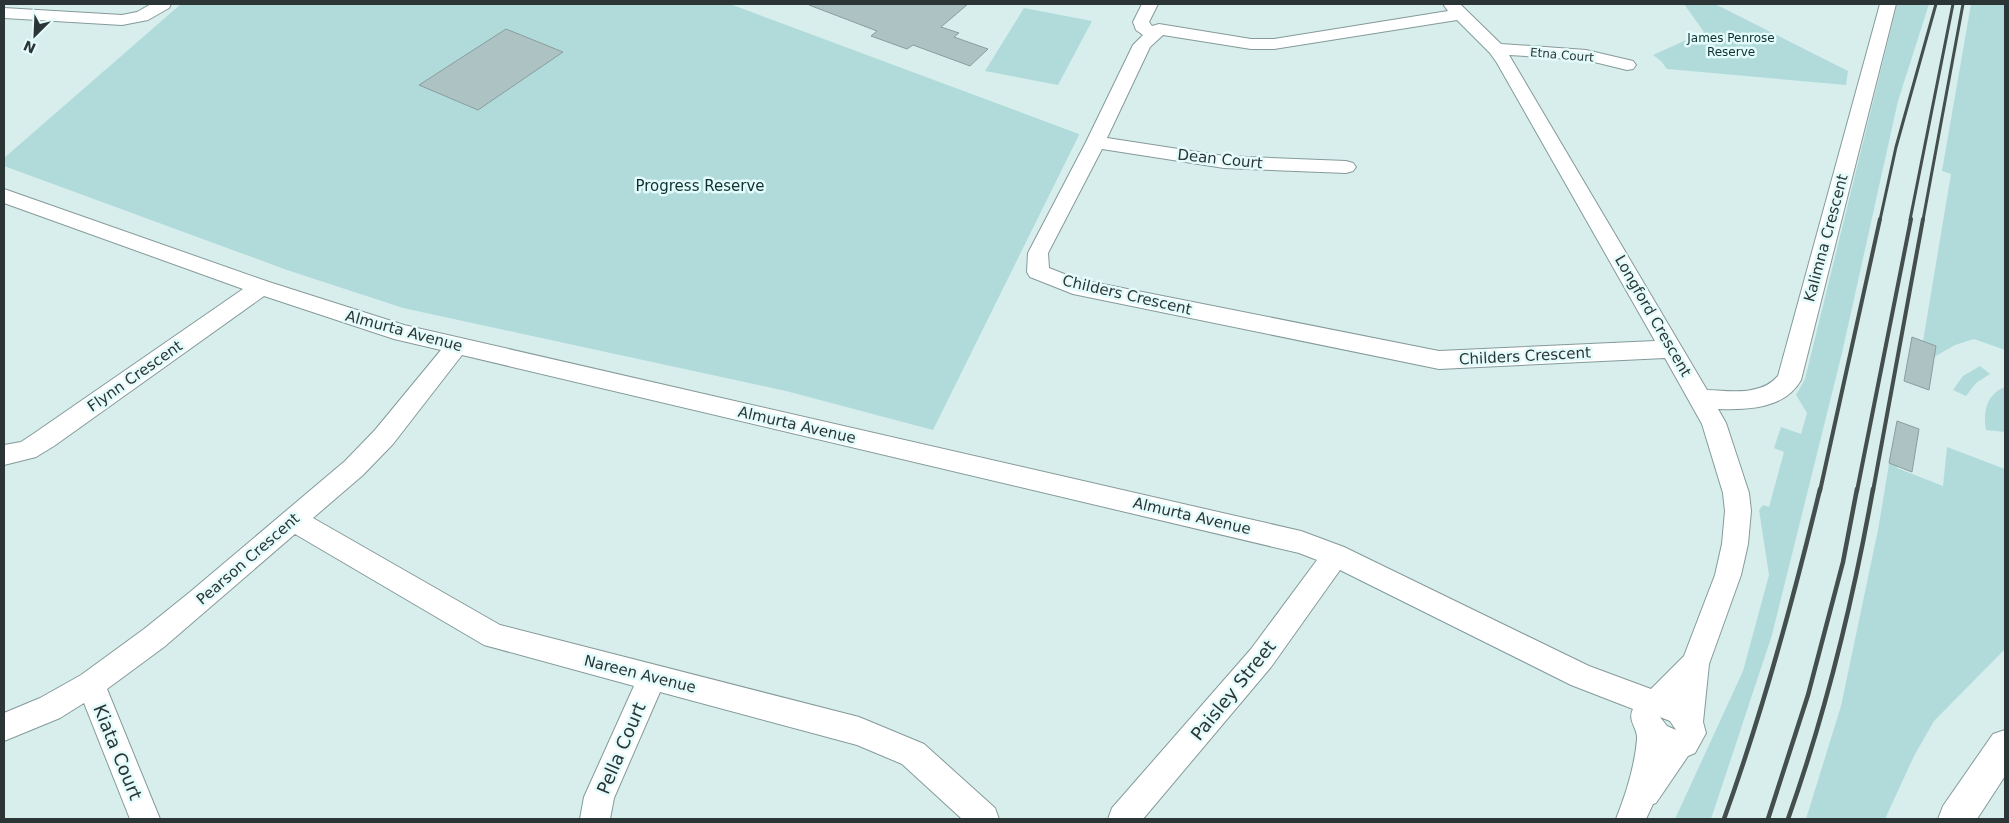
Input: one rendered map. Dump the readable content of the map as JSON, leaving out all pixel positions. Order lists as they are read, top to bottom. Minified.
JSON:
{"streets":{"street":["Etna Court","Dean Court","Kalimna Crescent","Childers Crescent","Longford Crescent","Almurta Avenue","Flynn Crescent","Pearson Crescent","Nareen Avenue","Paisley Street","Pella Court","Kiata Court"]},"crossings":[["Etna Court","Longford Crescent"],["Dean Court","Childers Crescent"],["Kalimna Crescent","Longford Crescent"],["Childers Crescent","Longford Crescent"],["Longford Crescent","Almurta Avenue"],["Almurta Avenue","Flynn Crescent"],["Almurta Avenue","Pearson Crescent"],["Almurta Avenue","Paisley Street"],["Pearson Crescent","Nareen Avenue"],["Pearson Crescent","Kiata Court"],["Nareen Avenue","Pella Court"]],"parks":["James Penrose Reserve","Progress Reserve"],"north":"bottom left"}
